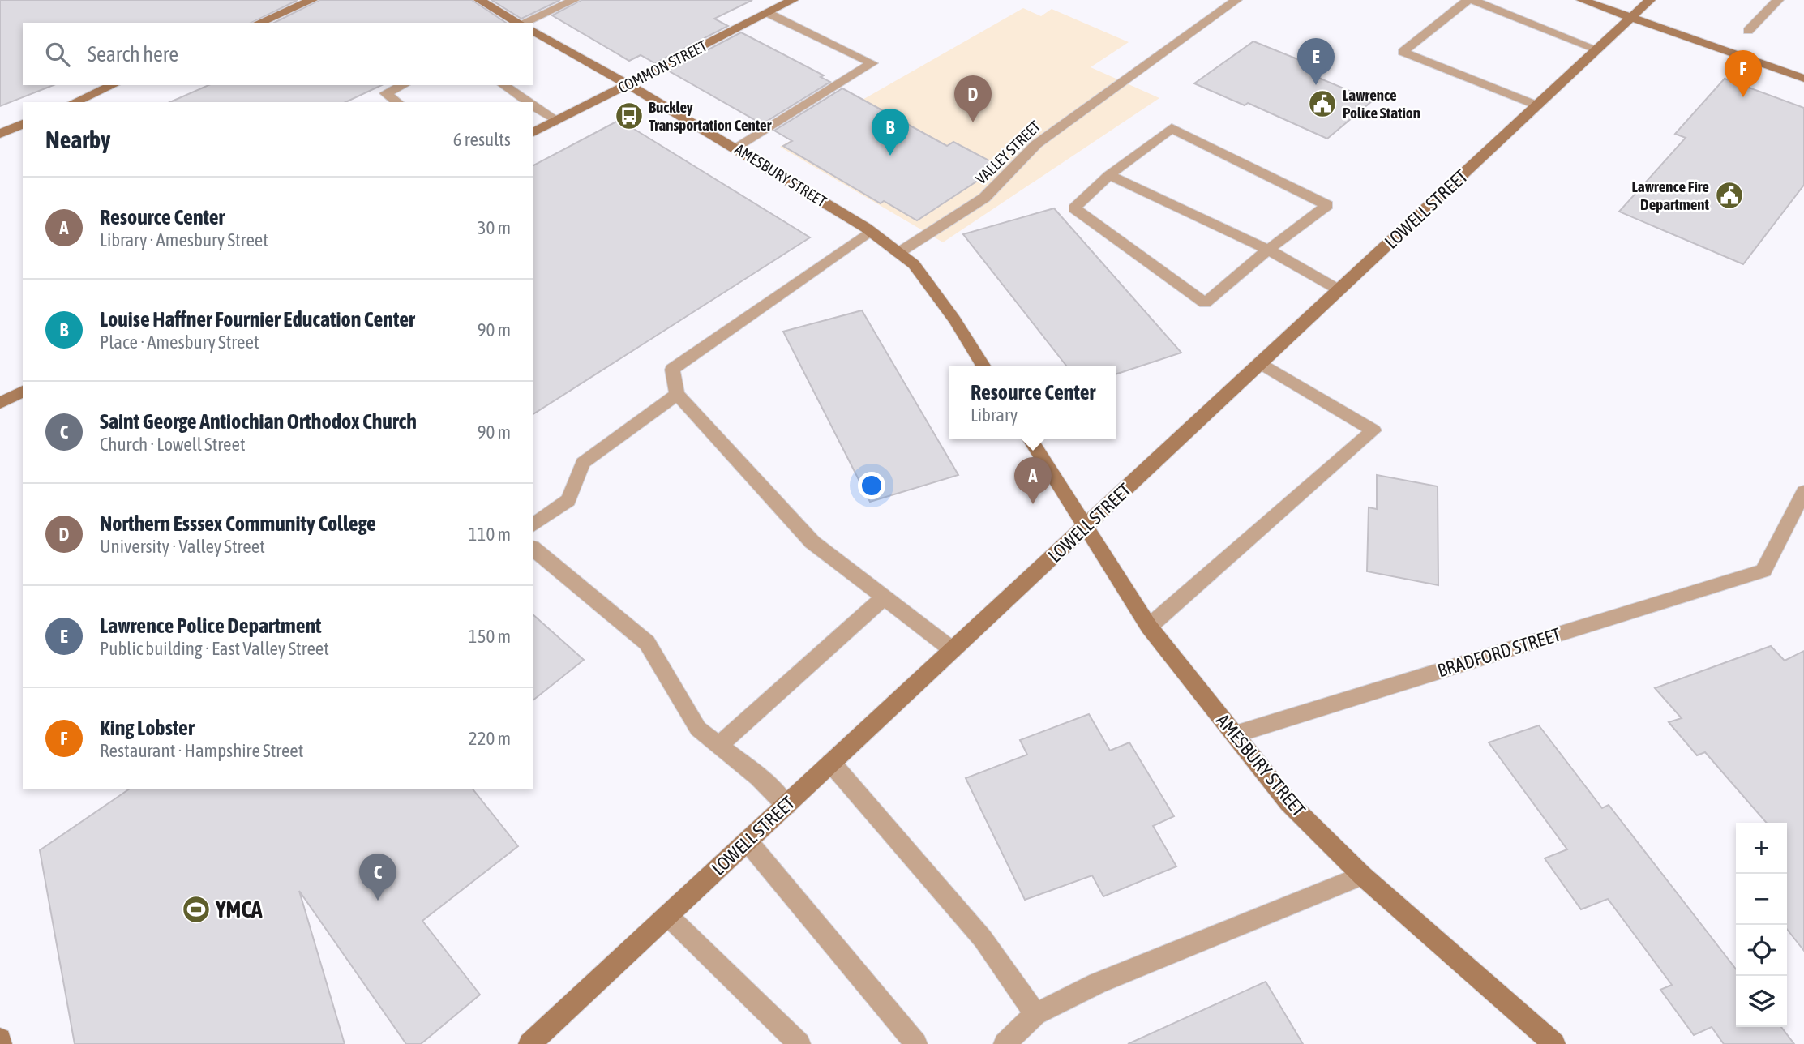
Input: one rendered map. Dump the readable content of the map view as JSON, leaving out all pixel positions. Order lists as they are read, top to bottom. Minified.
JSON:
{"streets":{"main road":["COMMON STREET","AMESBURY STREET","LOWELL STREET"],"street":["VALLEY STREET","BRADFORD STREET"]},"crossings":[["COMMON STREET","AMESBURY STREET"],["VALLEY STREET","AMESBURY STREET"],["AMESBURY STREET","LOWELL STREET"],["AMESBURY STREET","BRADFORD STREET"]],"places":{"public building":["Lawrence Police Station","Lawrence Fire Department"],"bus stop":["Buckley Transportation Center"],"sports":["YMCA"]},"page":{"search":"Search here","pins":["E","F","D","B","A","C"],"heading":["Nearby","6 results"],"list":[{"mark":"A","name":"Resource Center","note":"Library · Amesbury Street","value":"30 m"},{"mark":"B","name":"Louise Haffner Fournier Education Center","note":"Place · Amesbury Street","value":"90 m"},{"mark":"C","name":"Saint George Antiochian Orthodox Church","note":"Church · Lowell Street","value":"90 m"},{"mark":"D","name":"Northern Esssex Community College","note":"University · Valley Street","value":"110 m"},{"mark":"E","name":"Lawrence Police Department","note":"Public building · East Valley Street","value":"150 m"},{"mark":"F","name":"King Lobster","note":"Restaurant · Hampshire Street","value":"220 m"}],"popup":["Resource Center","Library"],"map_buttons":["+","−"]}}
